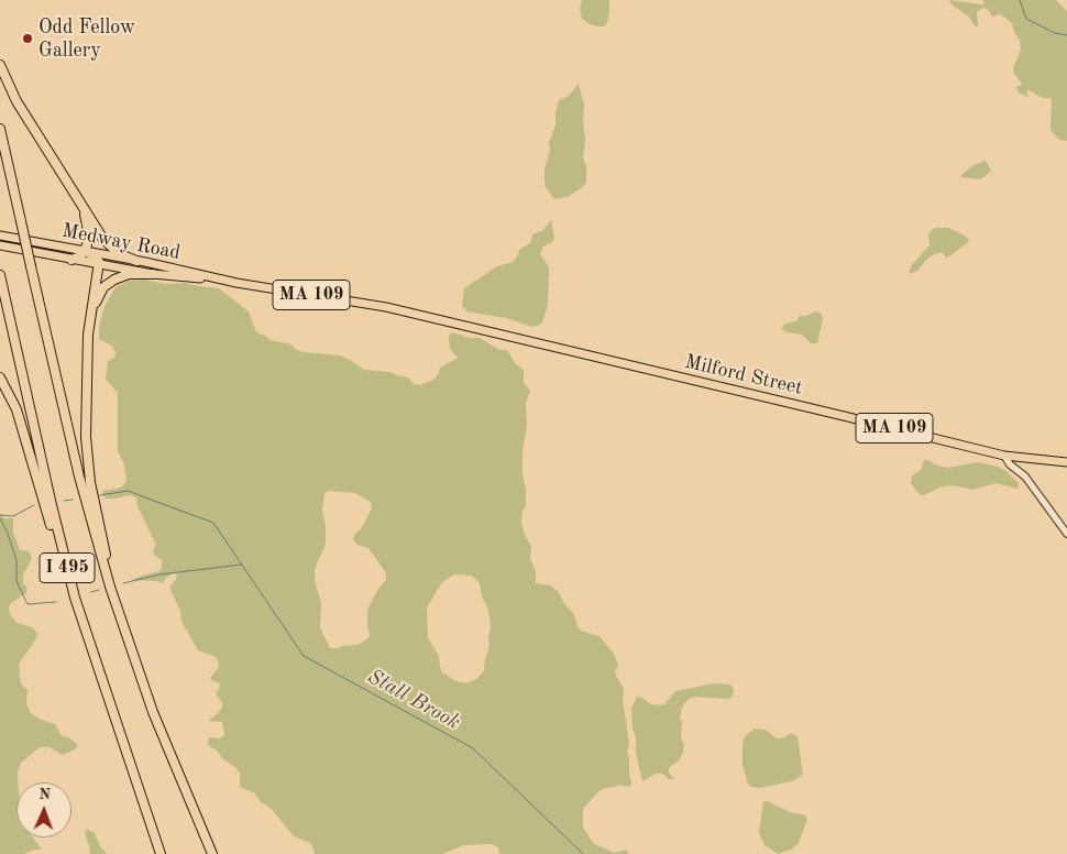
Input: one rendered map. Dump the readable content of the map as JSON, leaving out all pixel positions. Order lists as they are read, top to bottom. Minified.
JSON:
{"streets":{"highway":["I 495"],"main road":["Medway Road","MA 109","Milford Street"]},"crossings":[["Medway Road","Milford Street"]],"water":["Stall Brook"],"places":["Odd Fellow Gallery"],"north":"top"}
